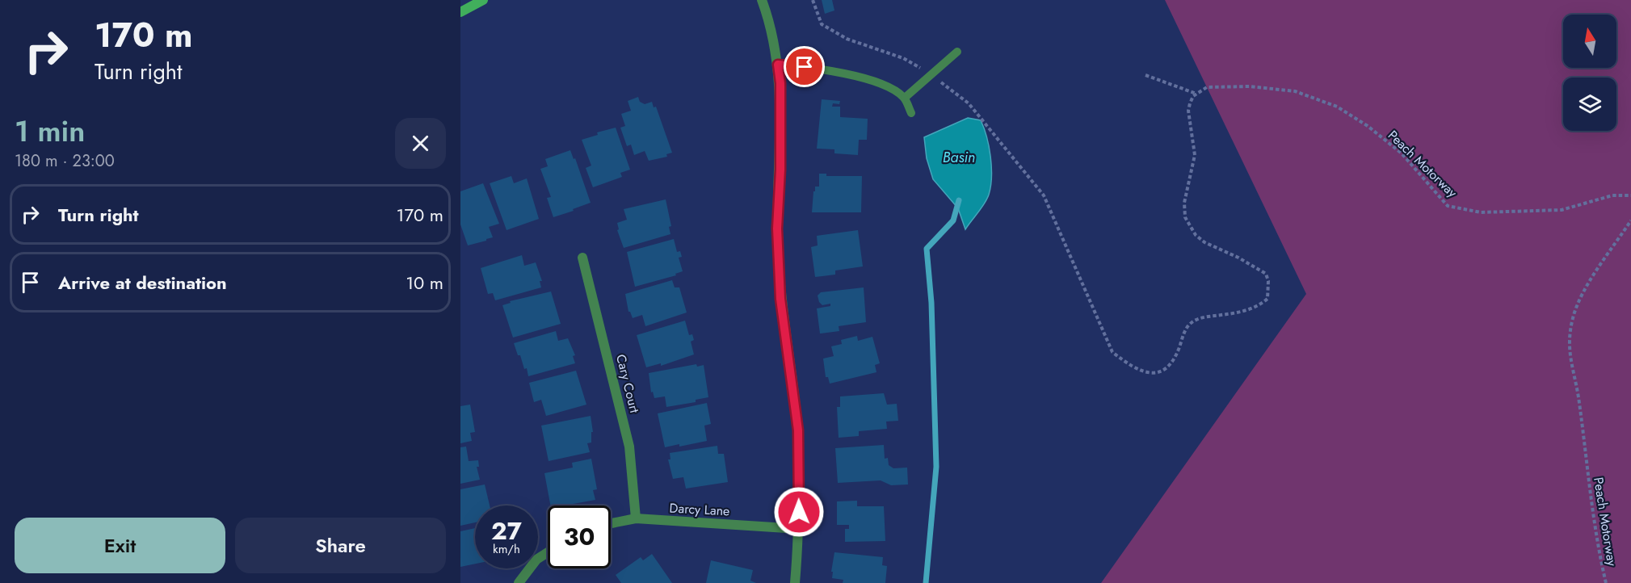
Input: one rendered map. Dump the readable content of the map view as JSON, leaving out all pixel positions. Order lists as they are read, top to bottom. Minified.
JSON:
{"streets":{"street":["Cary Court","Darcy Lane"],"path":["Peach Motorway"]},"crossings":[["Cary Court","Darcy Lane"]],"water":["Basin"],"north":"top","page":{"turn":["170 m","Turn right"],"heading":["1 min","180 m · 23:00"],"list":[{"name":"Turn right","value":"170 m"},{"name":"Arrive at destination","value":"10 m"}],"speed":"27 km/h","limit":"30","buttons":["Exit","Share"]}}
